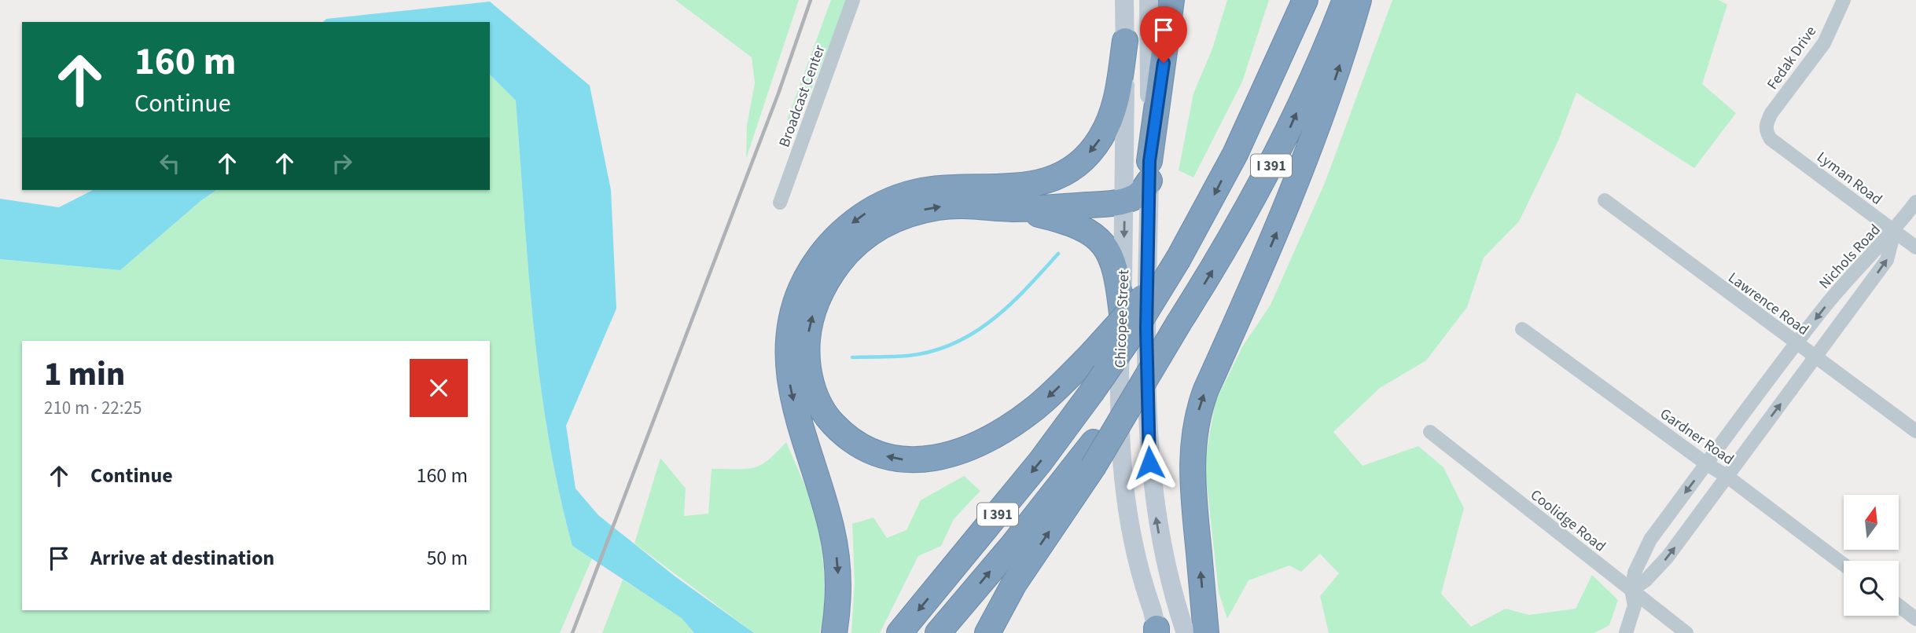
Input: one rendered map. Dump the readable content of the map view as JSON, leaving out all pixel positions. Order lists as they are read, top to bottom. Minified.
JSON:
{"streets":{"highway":["I 391"],"main road":["Chicopee Street"],"street":["Fedak Drive","Broadcast Center","Lyman Road","Nichols Road","Lawrence Road","Gardner Road","Coolidge Road"]},"crossings":[["Fedak Drive","Lyman Road"],["Lyman Road","Nichols Road"],["Nichols Road","Lawrence Road"],["Nichols Road","Gardner Road"],["Nichols Road","Coolidge Road"]],"north":"top","page":{"turn":["160 m","Continue"],"heading":["1 min","210 m · 22:25"],"list":[{"name":"Continue","value":"160 m"},{"name":"Arrive at destination","value":"50 m"}]}}
